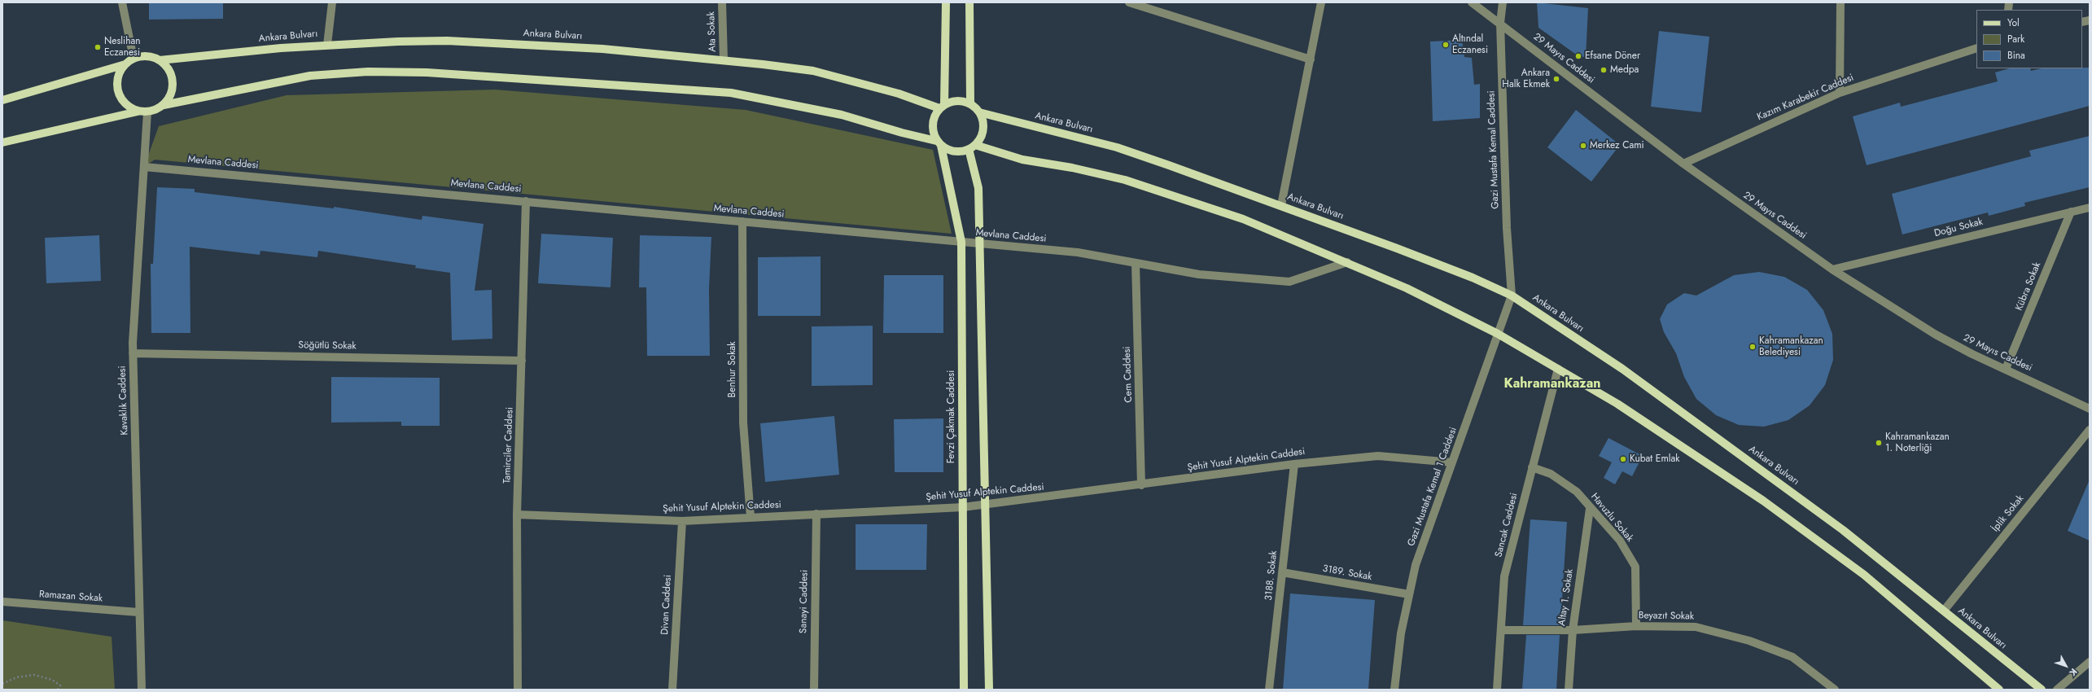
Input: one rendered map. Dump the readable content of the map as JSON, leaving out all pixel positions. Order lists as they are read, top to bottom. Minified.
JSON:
{"streets":{"main road":["Ankara Bulvarı","Fevzi Çakmak Caddesi"],"street":["Ata Sokak","29 Mayıs Caddesi","Kazım Karabekir Caddesi","Gazi Mustafa Kemal Caddesi","Mevlana Caddesi","Doğu Sokak","Kübra Sokak","Söğütlü Sokak","Benhur Sokak","Cem Caddesi","Kavaklık Caddesi","Tamirciler Caddesi","Şehit Yusuf Alptekin Caddesi","Gazi Mustafa Kemal 1 Caddesi","İplik Sokak","Havuzlu Sokak","Sancak Caddesi","3189. Sokak","3188. Sokak","Ramazan Sokak","Altay 1. Sokak","Sanayi Caddesi","Divan Caddesi","Beyazıt Sokak"]},"crossings":[["Ata Sokak","Ankara Bulvarı"],["Ankara Bulvarı","Gazi Mustafa Kemal Caddesi"],["Ankara Bulvarı","Kavaklık Caddesi"],["Ankara Bulvarı","Fevzi Çakmak Caddesi"],["Ankara Bulvarı","Gazi Mustafa Kemal 1 Caddesi"],["Ankara Bulvarı","İplik Sokak"],["29 Mayıs Caddesi","Kazım Karabekir Caddesi"],["29 Mayıs Caddesi","Gazi Mustafa Kemal Caddesi"],["29 Mayıs Caddesi","Doğu Sokak"],["29 Mayıs Caddesi","Kübra Sokak"],["Gazi Mustafa Kemal Caddesi","Gazi Mustafa Kemal 1 Caddesi"],["Mevlana Caddesi","Benhur Sokak"],["Mevlana Caddesi","Cem Caddesi"],["Mevlana Caddesi","Kavaklık Caddesi"],["Mevlana Caddesi","Fevzi Çakmak Caddesi"],["Mevlana Caddesi","Tamirciler Caddesi"],["Doğu Sokak","Kübra Sokak"],["Söğütlü Sokak","Kavaklık Caddesi"],["Söğütlü Sokak","Tamirciler Caddesi"],["Benhur Sokak","Şehit Yusuf Alptekin Caddesi"],["Cem Caddesi","Şehit Yusuf Alptekin Caddesi"],["Kavaklık Caddesi","Ramazan Sokak"],["Fevzi Çakmak Caddesi","Şehit Yusuf Alptekin Caddesi"],["Tamirciler Caddesi","Şehit Yusuf Alptekin Caddesi"],["Şehit Yusuf Alptekin Caddesi","Gazi Mustafa Kemal 1 Caddesi"],["Şehit Yusuf Alptekin Caddesi","3188. Sokak"],["Şehit Yusuf Alptekin Caddesi","Sanayi Caddesi"],["Şehit Yusuf Alptekin Caddesi","Divan Caddesi"],["Gazi Mustafa Kemal 1 Caddesi","3189. Sokak"],["Havuzlu Sokak","Sancak Caddesi"],["Havuzlu Sokak","Altay 1. Sokak"],["Havuzlu Sokak","Beyazıt Sokak"],["Sancak Caddesi","Beyazıt Sokak"],["3189. Sokak","3188. Sokak"],["Altay 1. Sokak","Beyazıt Sokak"]],"districts":["Kahramankazan"],"places":["Altındal Eczanesi","Neslihan Eczanesi","Efsane Döner","Medpa","Ankara Halk Ekmek","Merkez Cami","Kahramankazan Belediyesi","Kahramankazan 1. Noterliği","Kubat Emlak"],"legend":["Yol","Park","Bina"],"north":"bottom right"}
